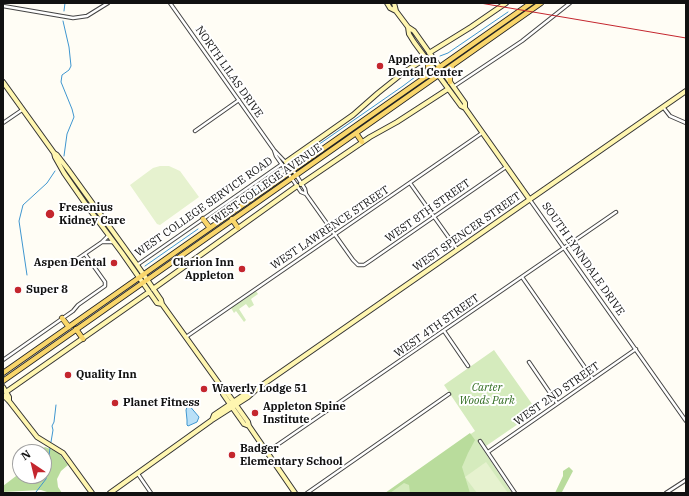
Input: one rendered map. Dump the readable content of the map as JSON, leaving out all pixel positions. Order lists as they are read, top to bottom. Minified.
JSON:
{"streets":{"main road":["WEST COLLEGE AVENUE"],"street":["NORTH LILAS DRIVE","WEST COLLEGE SERVICE ROAD","WEST 8TH STREET","WEST LAWRENCE STREET","WEST SPENCER STREET","SOUTH LYNNDALE DRIVE","WEST 4TH STREET","WEST 2ND STREET"]},"crossings":[["NORTH LILAS DRIVE","WEST COLLEGE AVENUE"],["NORTH LILAS DRIVE","WEST COLLEGE SERVICE ROAD"],["WEST COLLEGE AVENUE","SOUTH LYNNDALE DRIVE"],["WEST COLLEGE SERVICE ROAD","SOUTH LYNNDALE DRIVE"],["WEST 8TH STREET","WEST LAWRENCE STREET"],["WEST 8TH STREET","SOUTH LYNNDALE DRIVE"],["WEST LAWRENCE STREET","SOUTH LYNNDALE DRIVE"],["WEST SPENCER STREET","SOUTH LYNNDALE DRIVE"],["SOUTH LYNNDALE DRIVE","WEST 4TH STREET"],["SOUTH LYNNDALE DRIVE","WEST 2ND STREET"]],"parks":["Carter Woods Park"],"places":["Appleton Dental Center","Fresenius Kidney Care","Aspen Dental","Clarion Inn Appleton","Super 8","Quality Inn","Waverly Lodge 51","Planet Fitness","Appleton Spine Institute","Badger Elementary School"],"north":"top left"}
